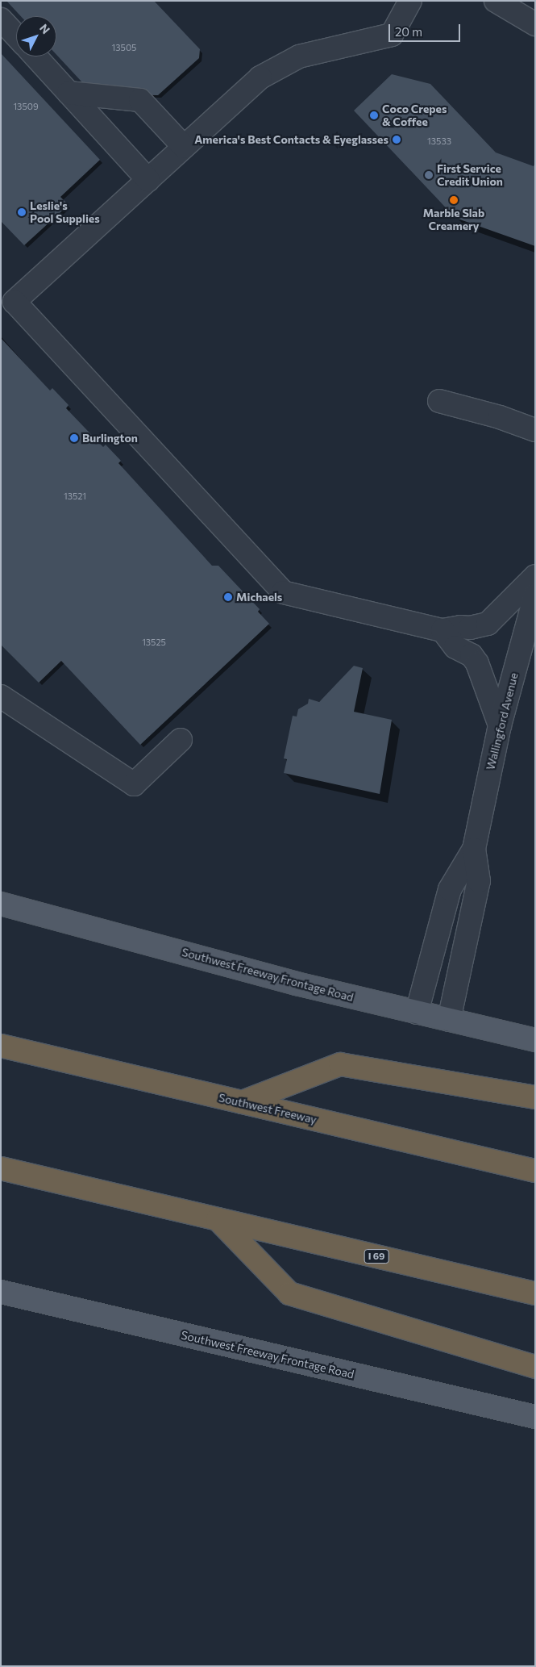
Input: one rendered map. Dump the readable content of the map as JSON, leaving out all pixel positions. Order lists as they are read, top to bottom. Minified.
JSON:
{"streets":{"highway":["Southwest Freeway","I 69"],"main road":["Southwest Freeway Frontage Road"],"street":["Wallingford Avenue"]},"crossings":[["Wallingford Avenue","Southwest Freeway Frontage Road"]],"places":["Coco Crepes & Coffee","America's Best Contacts & Eyeglasses","First Service Credit Union","Marble Slab Creamery","Leslie's Pool Supplies","Burlington","Michaels"],"house_numbers":["13505","13509","13533","13521","13525"],"scale_bar":"20 m","north":"top right"}
